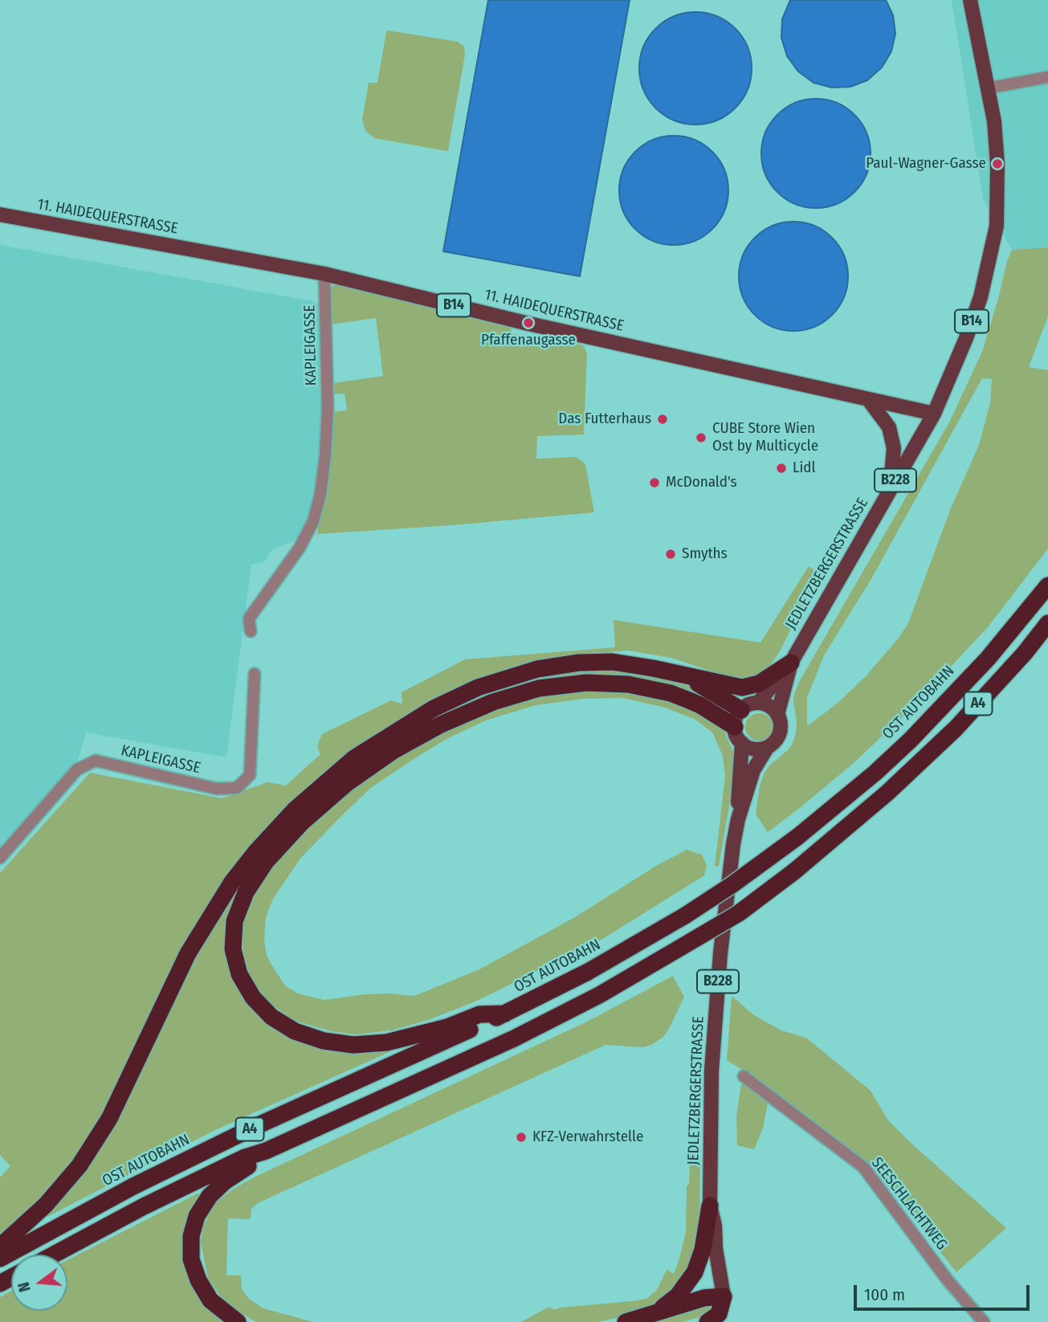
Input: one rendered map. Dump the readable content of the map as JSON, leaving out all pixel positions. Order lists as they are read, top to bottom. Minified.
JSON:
{"streets":{"highway":["OST AUTOBAHN","A4"],"main road":["11. HAIDEQUERSTRASSE","B14","B228","JEDLETZBERGERSTRASSE"],"street":["KAPLEIGASSE","SEESCHLACHTWEG"]},"crossings":[["11. HAIDEQUERSTRASSE","KAPLEIGASSE"],["11. HAIDEQUERSTRASSE","B228"],["11. HAIDEQUERSTRASSE","JEDLETZBERGERSTRASSE"],["B228","JEDLETZBERGERSTRASSE"]],"places":["Paul-Wagner-Gasse","Pfaffenaugasse","Das Futterhaus","CUBE Store Wien Ost by Multicycle","Lidl","McDonald's","Smyths","KFZ-Verwahrstelle"],"scale_bar":"100 m","north":"left"}
